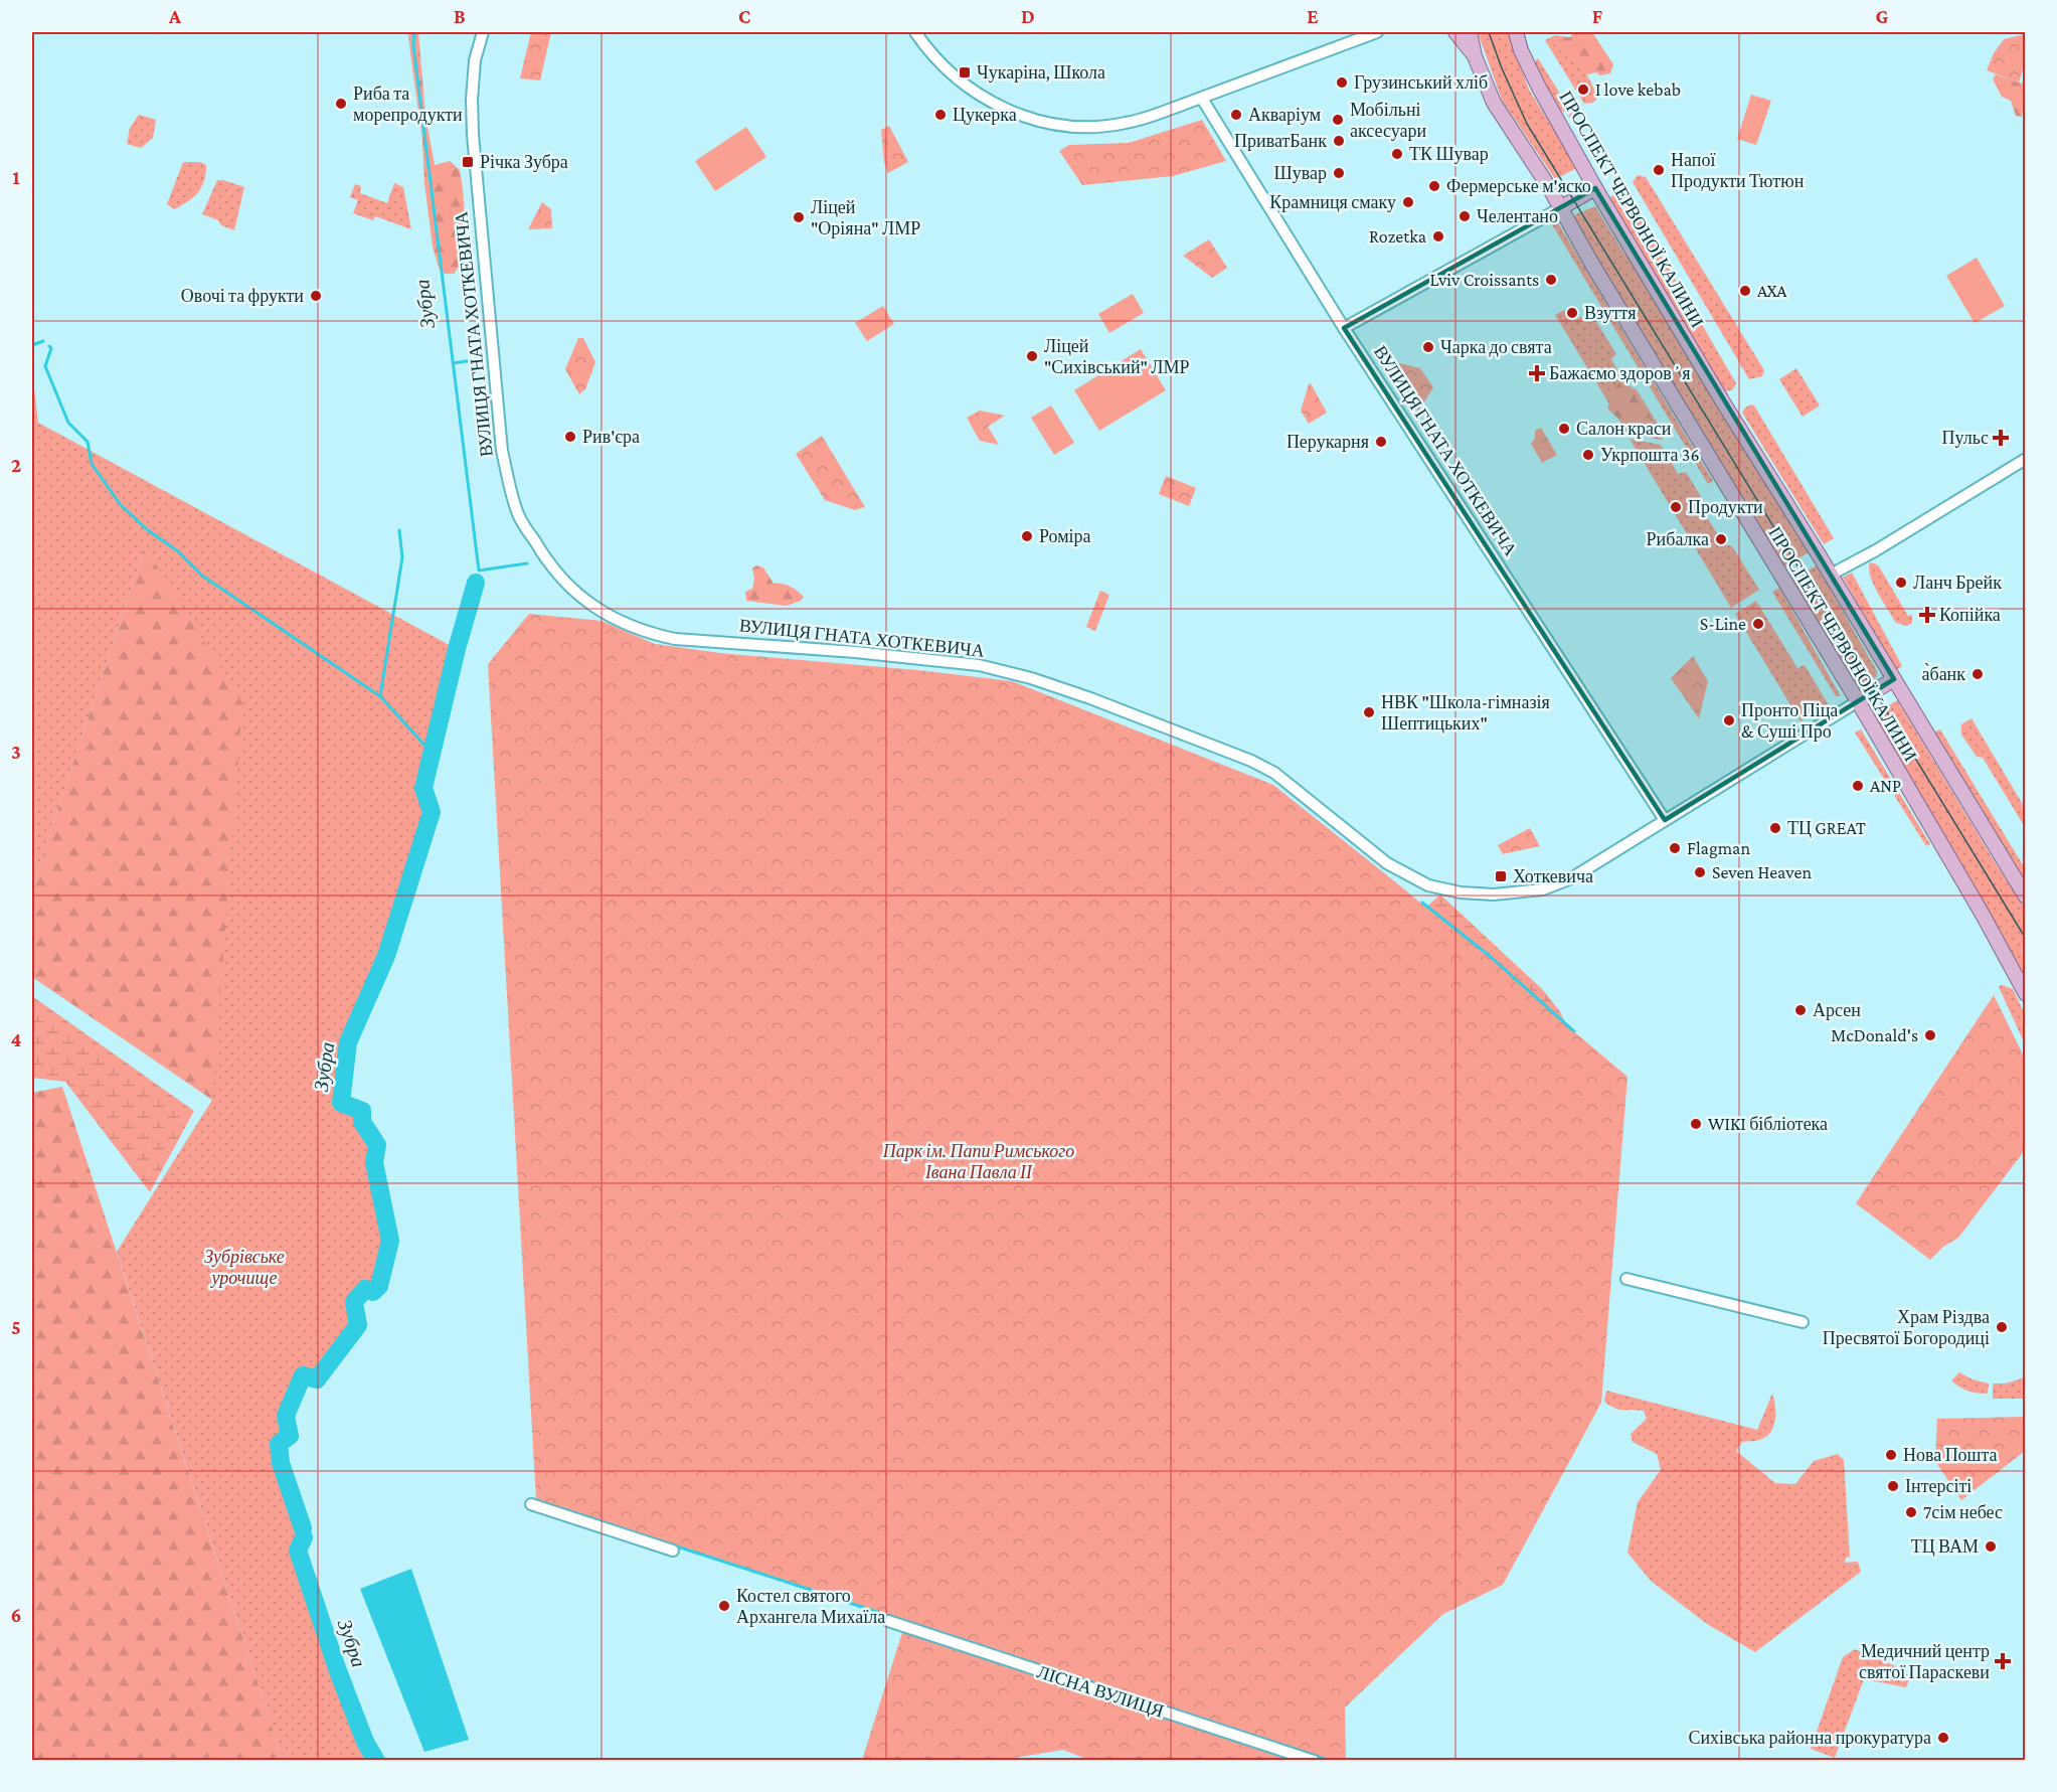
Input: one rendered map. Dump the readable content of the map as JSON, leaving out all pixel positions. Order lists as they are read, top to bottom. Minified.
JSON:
{"streets":{"main road":["ПРОСПЕКТ ЧЕРВОНОЇ КАЛИНИ","ВУЛИЦЯ ГНАТА ХОТКЕВИЧА"],"street":["ЛІСНА ВУЛИЦЯ"]},"crossings":[["ПРОСПЕКТ ЧЕРВОНОЇ КАЛИНИ","ВУЛИЦЯ ГНАТА ХОТКЕВИЧА"]],"water":["Зубра"],"parks":["Парк ім. Папи Римського Івана Павла ІІ","Зубрівське урочище"],"places":{"transit":["Чукаріна, Школа","Річка Зубра","Хоткевича"],"other":["Грузинський хліб","I love kebab","Риба та морепродукти","Цукерка","Акваріум","Мобільні аксесуари","ПриватБанк","ТК Шувар","Напої Продукти Тютюн","Шувар","Фермерське м'яско","Крамниця смаку","Челентано","Ліцей \"Оріяна\" ЛМР","Rozetka","Lviv Croissants","AXA","Овочі та фрукти","Взуття","Чарка до свята","Ліцей \"Сихівський\" ЛМР","Салон краси","Рив'єра","Перукарня","Укрпошта 36","Продукти","Роміра","Рибалка","Ланч Брейк","S-Line","а̀банк","НВК \"Школа-гімназія Шептицьких\"","Пронто Піца & Суші Про","ANP","ТЦ GREAT","Flagman","Seven Heaven","Арсен","McDonald's","WIKI бібліотека","Храм Різдва Пресвятої Богородиці","Нова Пошта","Інтерсіті","7сім небес","ТЦ ВАМ","Костел святого Архангела Михаїла","Сихівська районна прокуратура"],"health":["Бажаємо здоровʼя","Пульс","Копійка","Медичний центр святої Параскеви"]},"grid":{"columns":["A","B","C","D","E","F","G"],"rows":["1","2","3","4","5","6"]}}
